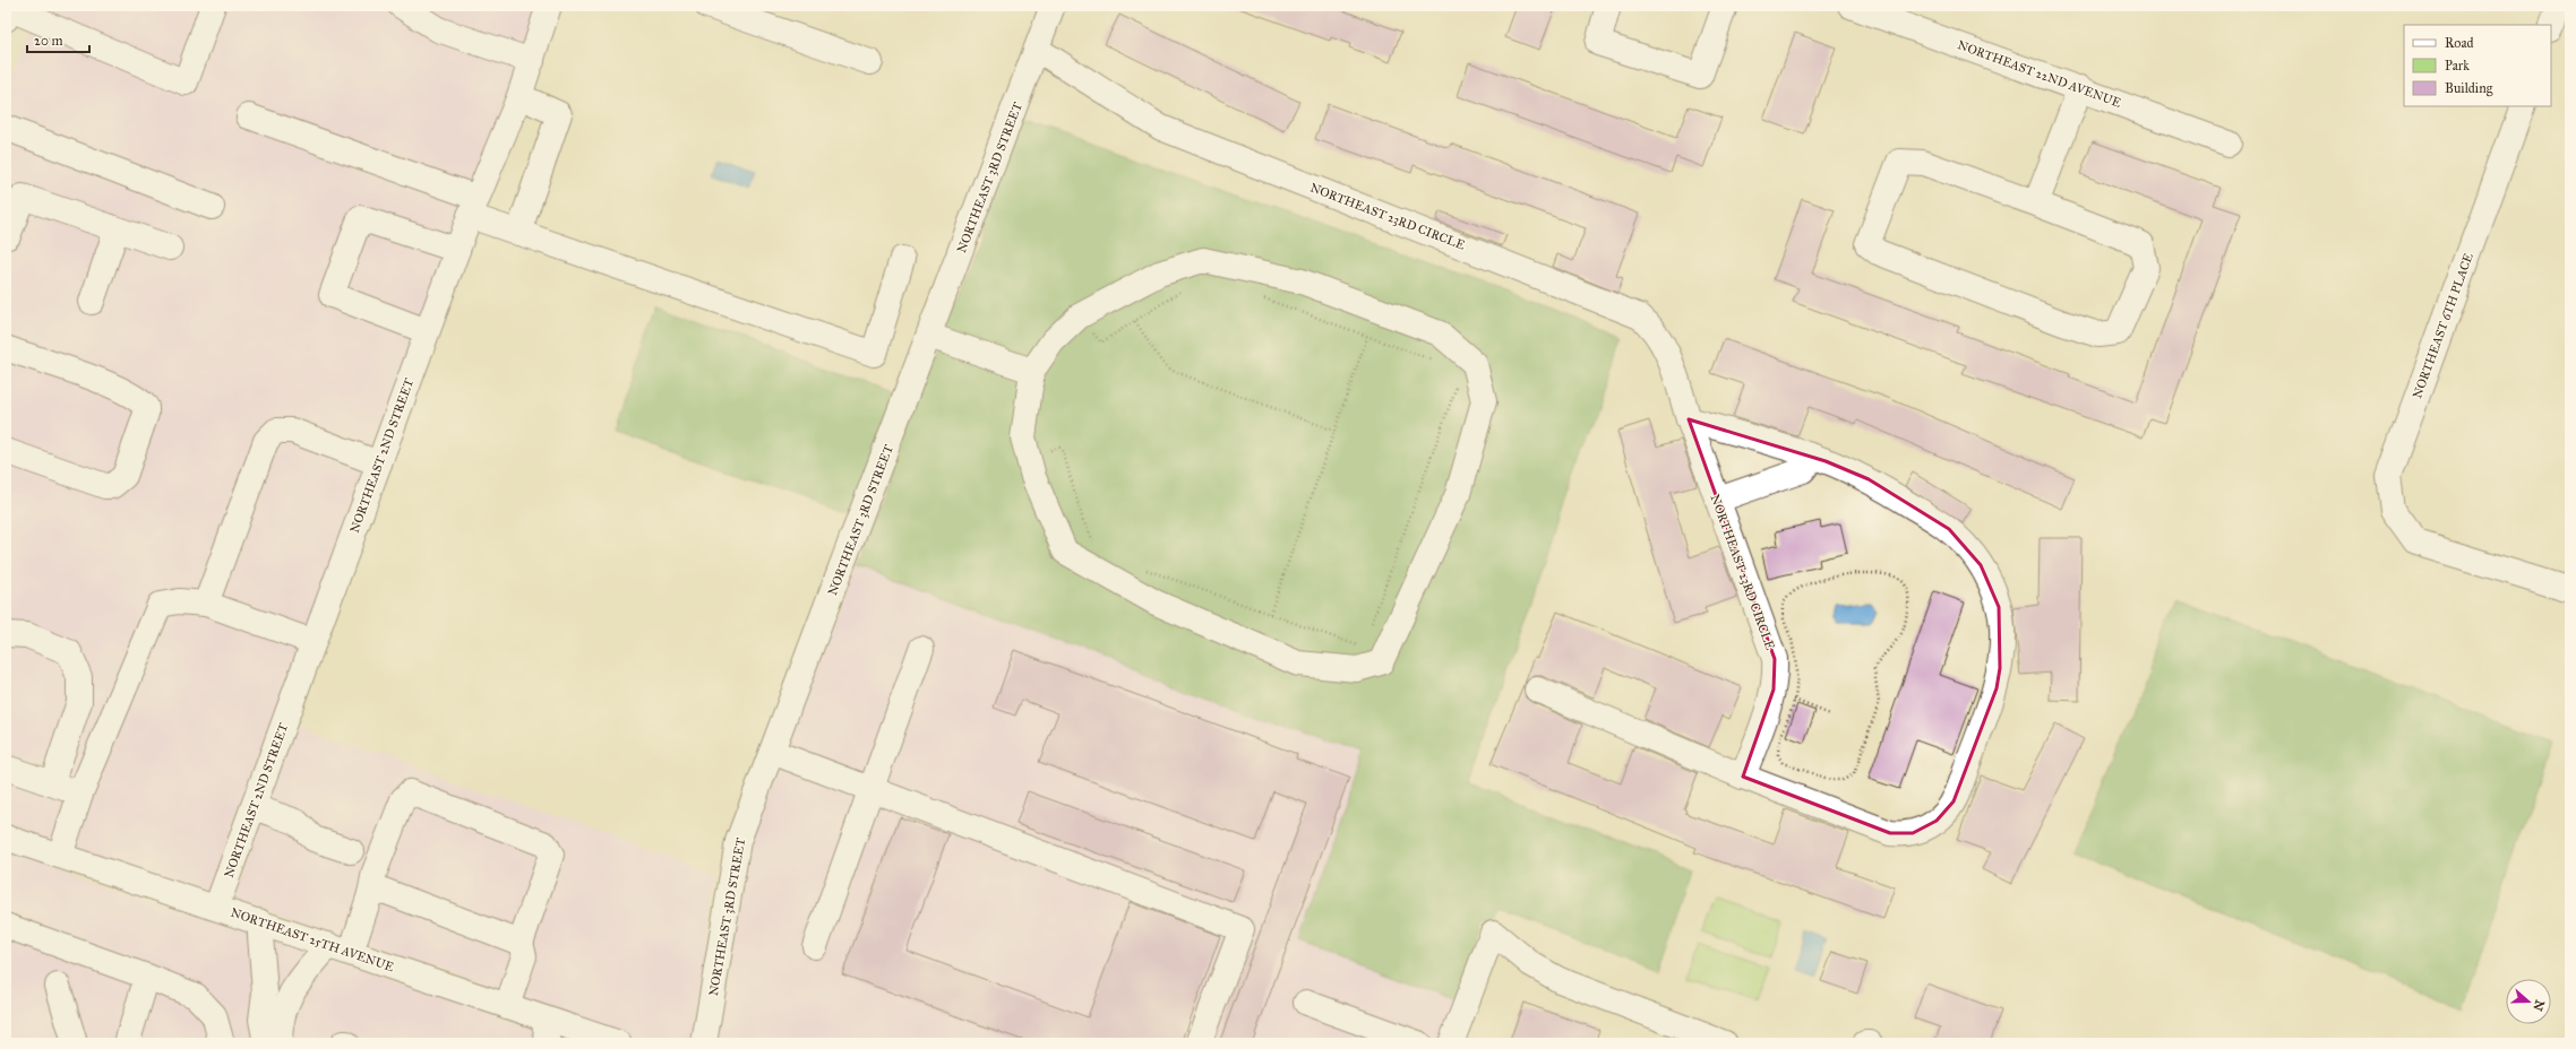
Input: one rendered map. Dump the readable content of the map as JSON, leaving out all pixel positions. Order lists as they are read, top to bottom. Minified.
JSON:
{"streets":{"street":["NORTHEAST 22ND AVENUE","NORTHEAST 3RD STREET","NORTHEAST 23RD CIRCLE","NORTHEAST 6TH PLACE","NORTHEAST 2ND STREET","NORTHEAST 25TH AVENUE"]},"crossings":[["NORTHEAST 3RD STREET","NORTHEAST 23RD CIRCLE"],["NORTHEAST 2ND STREET","NORTHEAST 25TH AVENUE"]],"legend":["Road","Park","Building"],"scale_bar":"20 m","north":"right"}
